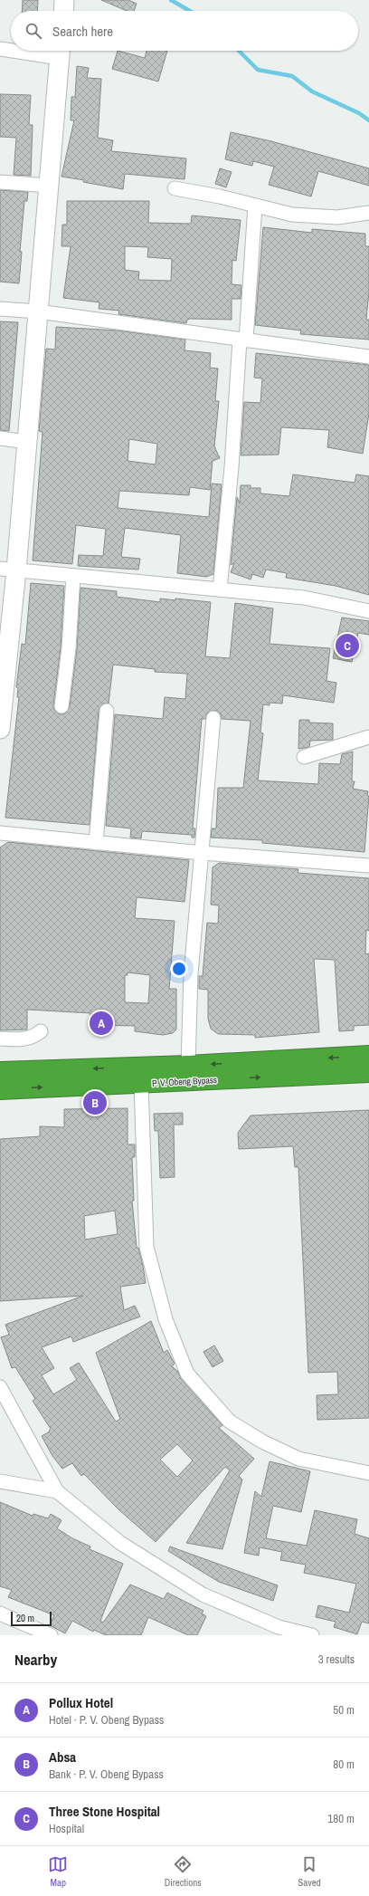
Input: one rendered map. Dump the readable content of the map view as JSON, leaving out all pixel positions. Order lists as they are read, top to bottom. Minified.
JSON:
{"streets":{"highway":["P. V. Obeng Bypass"]},"scale_bar":"20 m","page":{"search":"Search here","pins":["C","A","B"],"scale":"20 m","heading":["Nearby","3 results"],"list":[{"mark":"A","name":"Pollux Hotel","note":"Hotel · P. V. Obeng Bypass","value":"50 m"},{"mark":"B","name":"Absa","note":"Bank · P. V. Obeng Bypass","value":"80 m"},{"mark":"C","name":"Three Stone Hospital","note":"Hospital","value":"180 m"}],"nav":["Map","Directions","Saved"]}}
